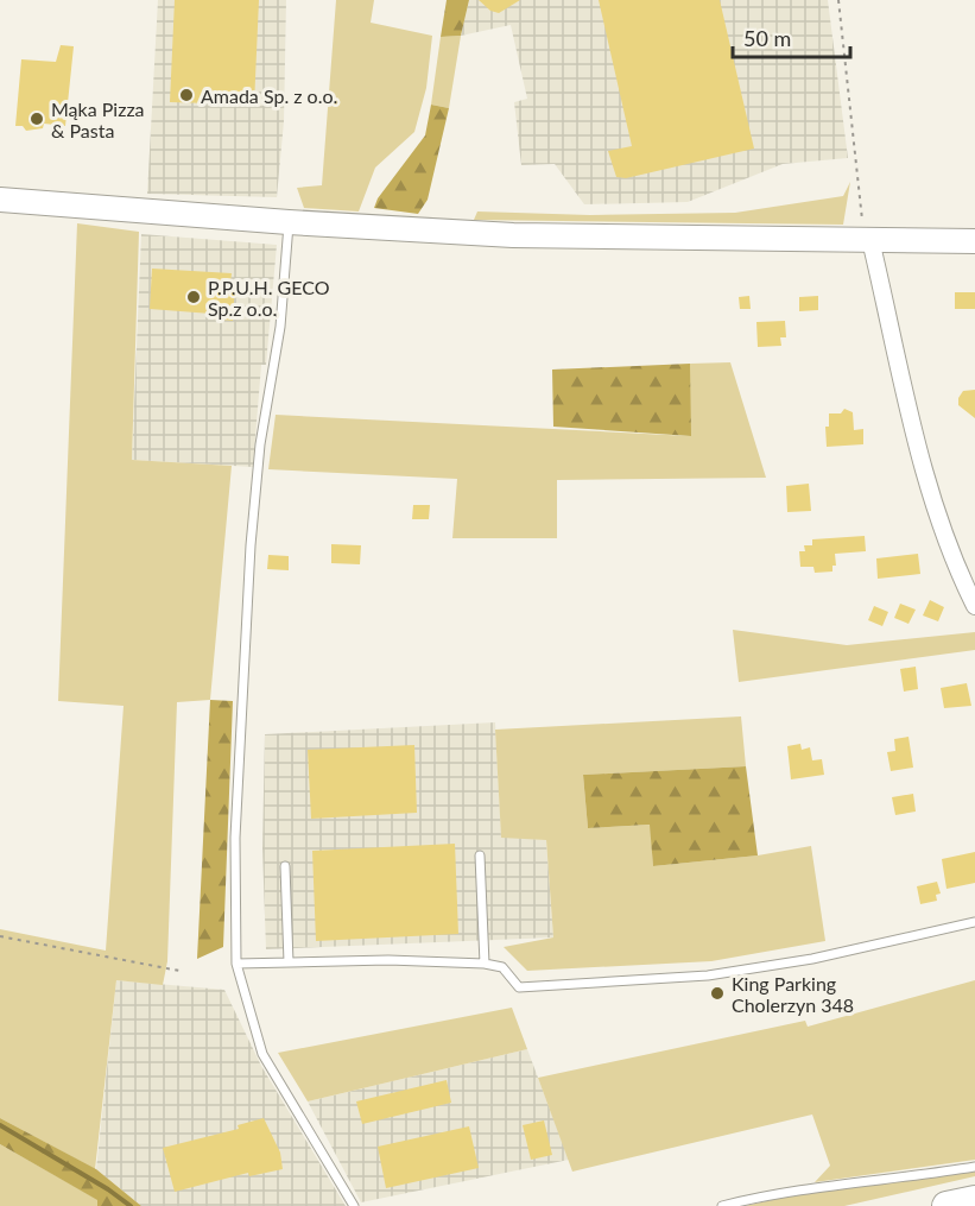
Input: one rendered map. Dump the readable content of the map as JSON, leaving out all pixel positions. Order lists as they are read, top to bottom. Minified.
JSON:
{"places":["Amada Sp. z o.o.","Mąka Pizza & Pasta","P.P.U.H. GECO Sp.z o.o.","King Parking Cholerzyn 348"],"scale_bar":"50 m"}
